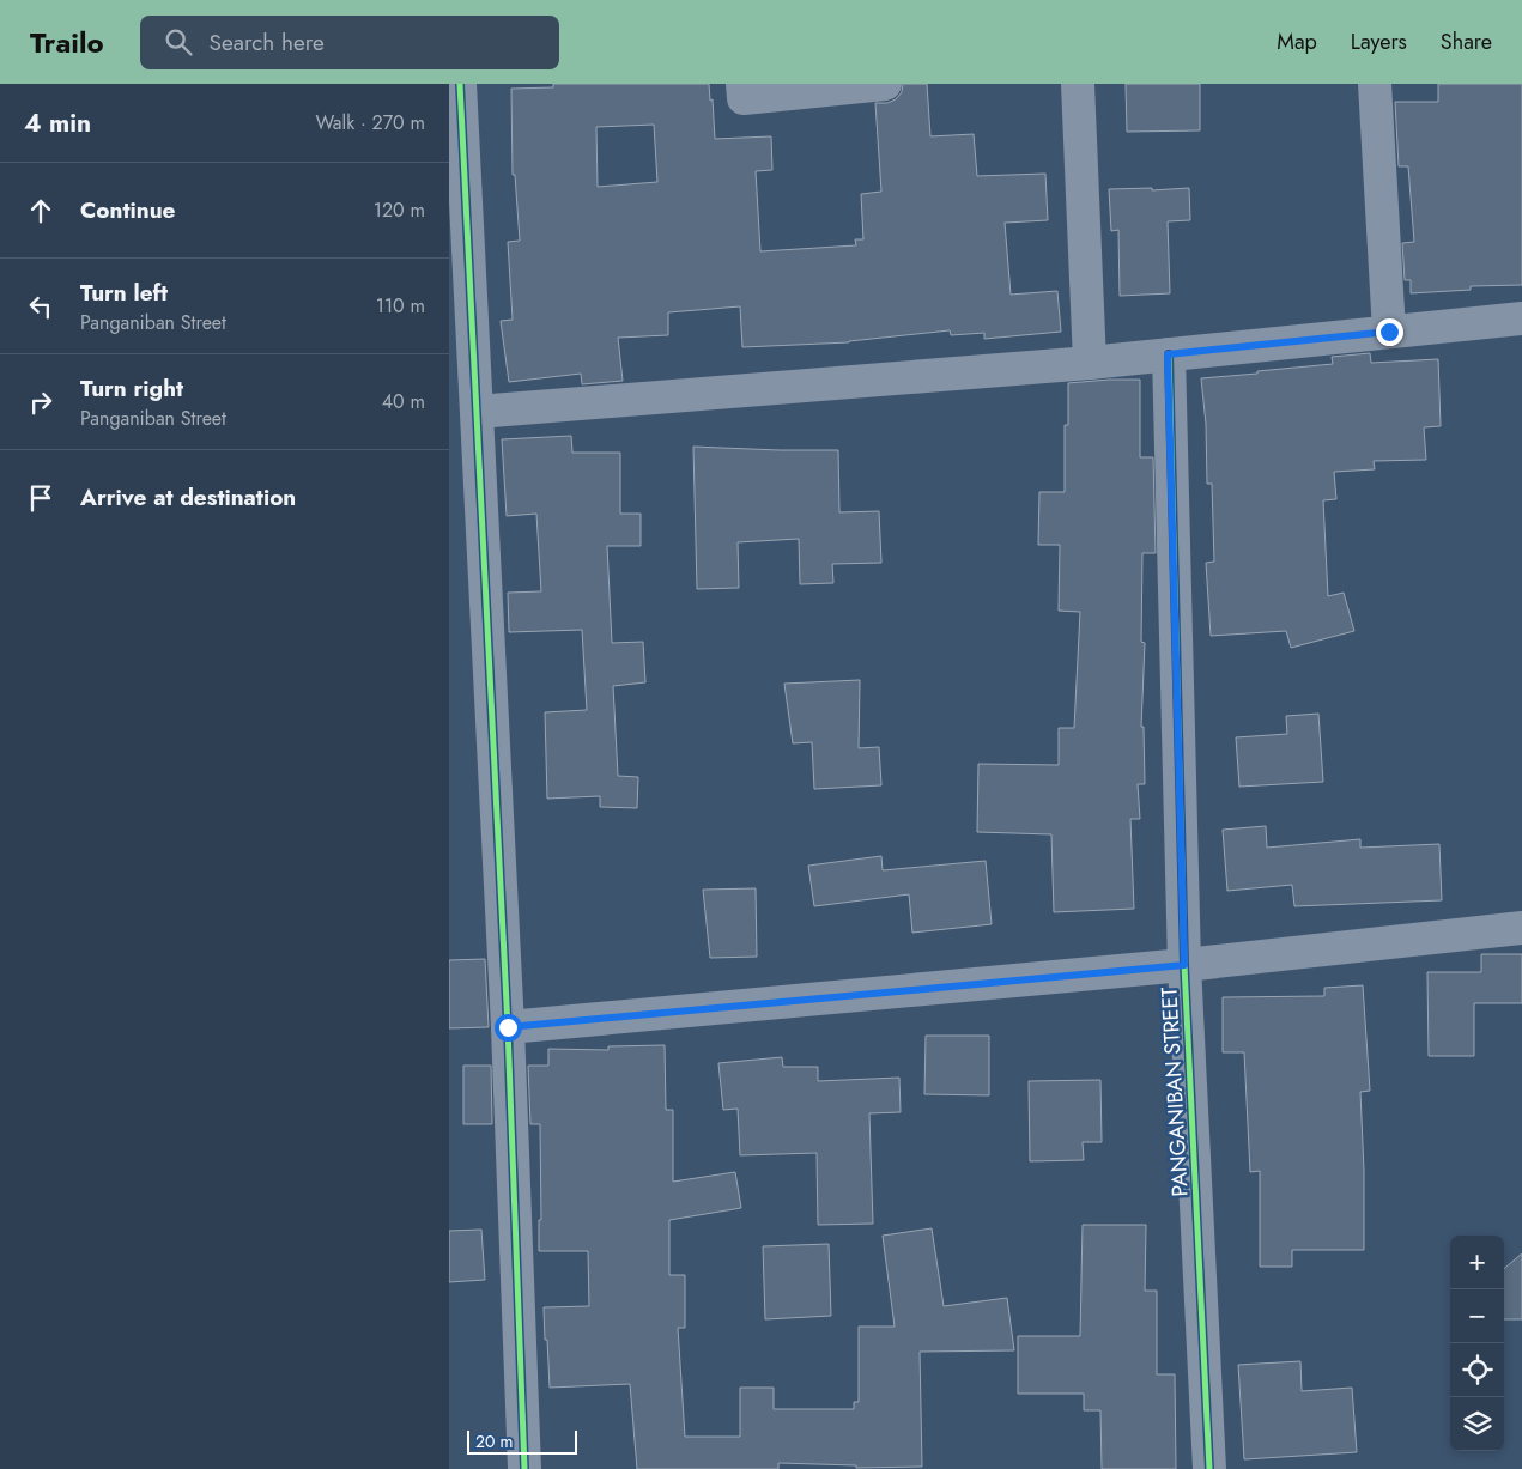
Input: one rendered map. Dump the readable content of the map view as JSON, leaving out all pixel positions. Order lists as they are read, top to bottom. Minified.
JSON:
{"streets":{"street":["PANGANIBAN STREET"]},"scale_bar":"20 m","page":{"header":"Trailo","search":"Search here","nav":["Map","Layers","Share"],"heading":["4 min","Walk · 270 m"],"list":[["Continue","120 m"],["Turn left","Panganiban Street","110 m"],["Turn right","Panganiban Street","40 m"],"Arrive at destination"],"map_buttons":["+","−"],"scale":"20 m"}}
